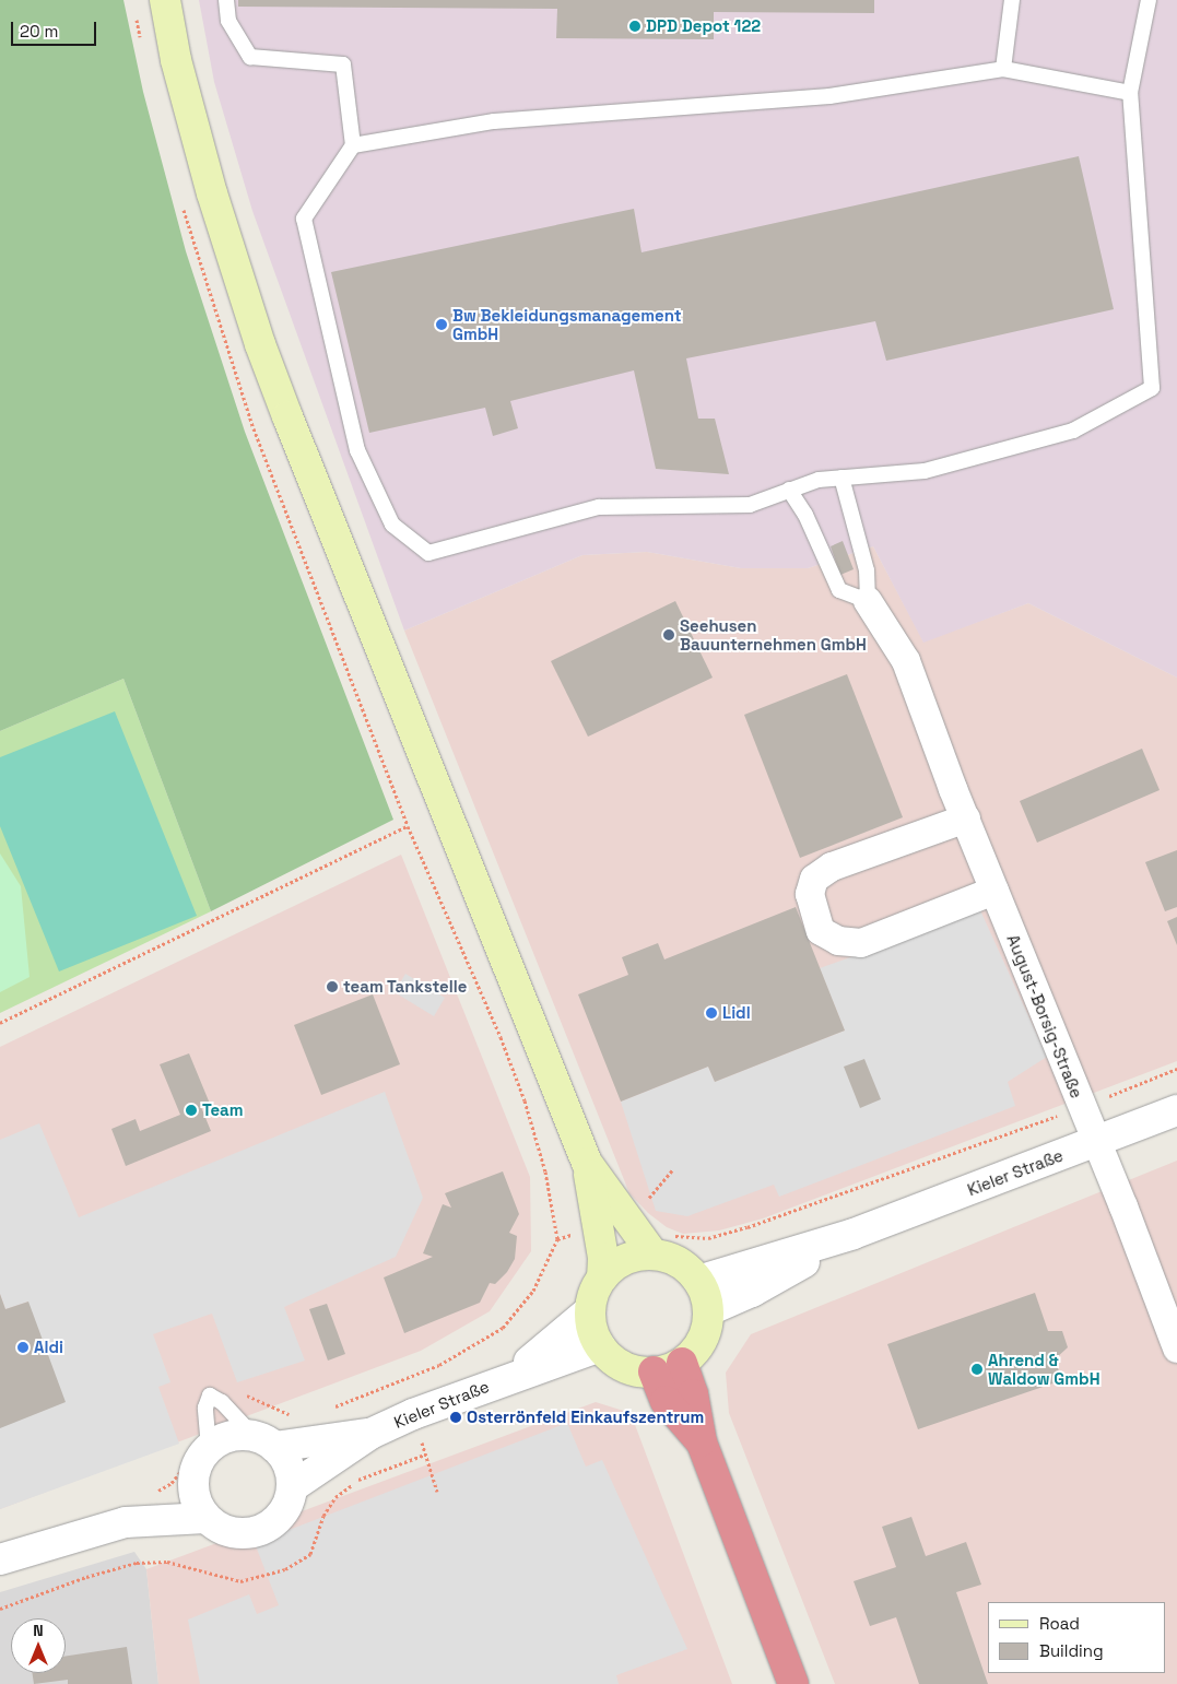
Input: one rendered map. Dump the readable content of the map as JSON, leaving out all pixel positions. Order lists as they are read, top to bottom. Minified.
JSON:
{"streets":{"street":["August-Borsig-Straße","Kieler Straße"]},"crossings":[["August-Borsig-Straße","Kieler Straße"]],"places":["DPD Depot 122","Bw Bekleidungsmanagement GmbH","Seehusen Bauunternehmen GmbH","team Tankstelle","Lidl","Team","Aldi","Ahrend & Waldow GmbH","Osterrönfeld Einkaufszentrum"],"legend":["Road","Building"],"scale_bar":"20 m","north":"top"}
